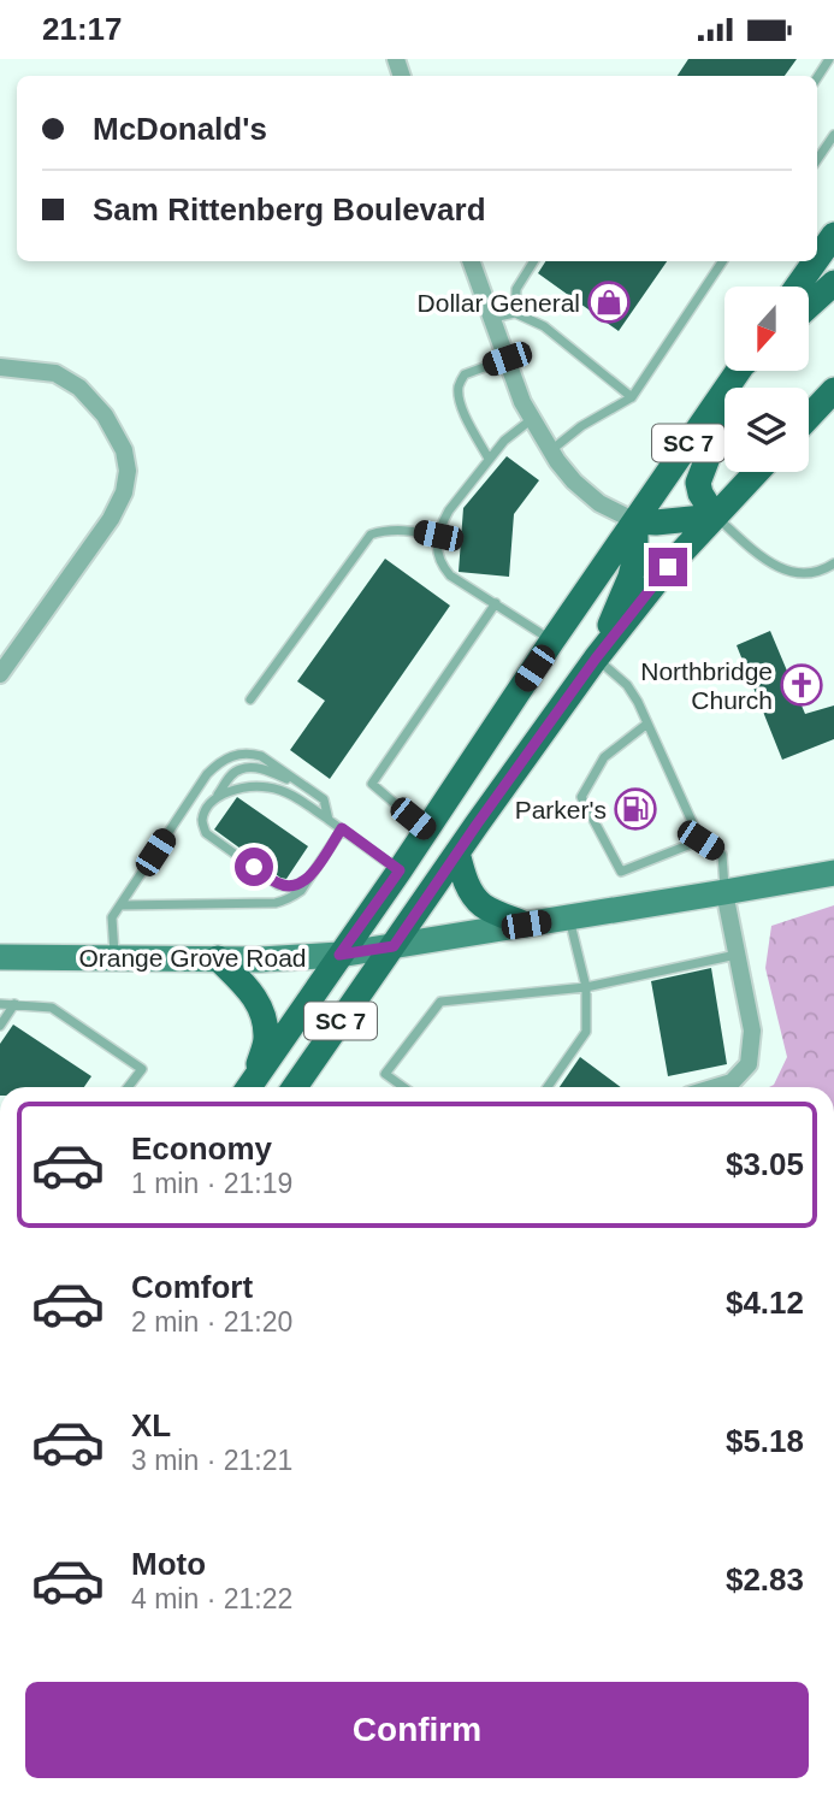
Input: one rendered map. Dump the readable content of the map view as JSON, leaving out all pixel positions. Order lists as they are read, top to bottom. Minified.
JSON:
{"streets":{"main road":["SC 7"],"street":["Orange Grove Road"]},"crossings":[["SC 7","Orange Grove Road"]],"places":{"shop":["Dollar General"],"church":["Northbridge Church"],"fuel station":["Parker's"]},"north":"bottom","page":{"status":"21:17","banner":["McDonald's","Sam Rittenberg Boulevard"],"list":[{"name":"Economy","note":"1 min · 21:19","value":"$3.05"},{"name":"Comfort","note":"2 min · 21:20","value":"$4.12"},{"name":"XL","note":"3 min · 21:21","value":"$5.18"},{"name":"Moto","note":"4 min · 21:22","value":"$2.83"}],"buttons":"Confirm"}}
